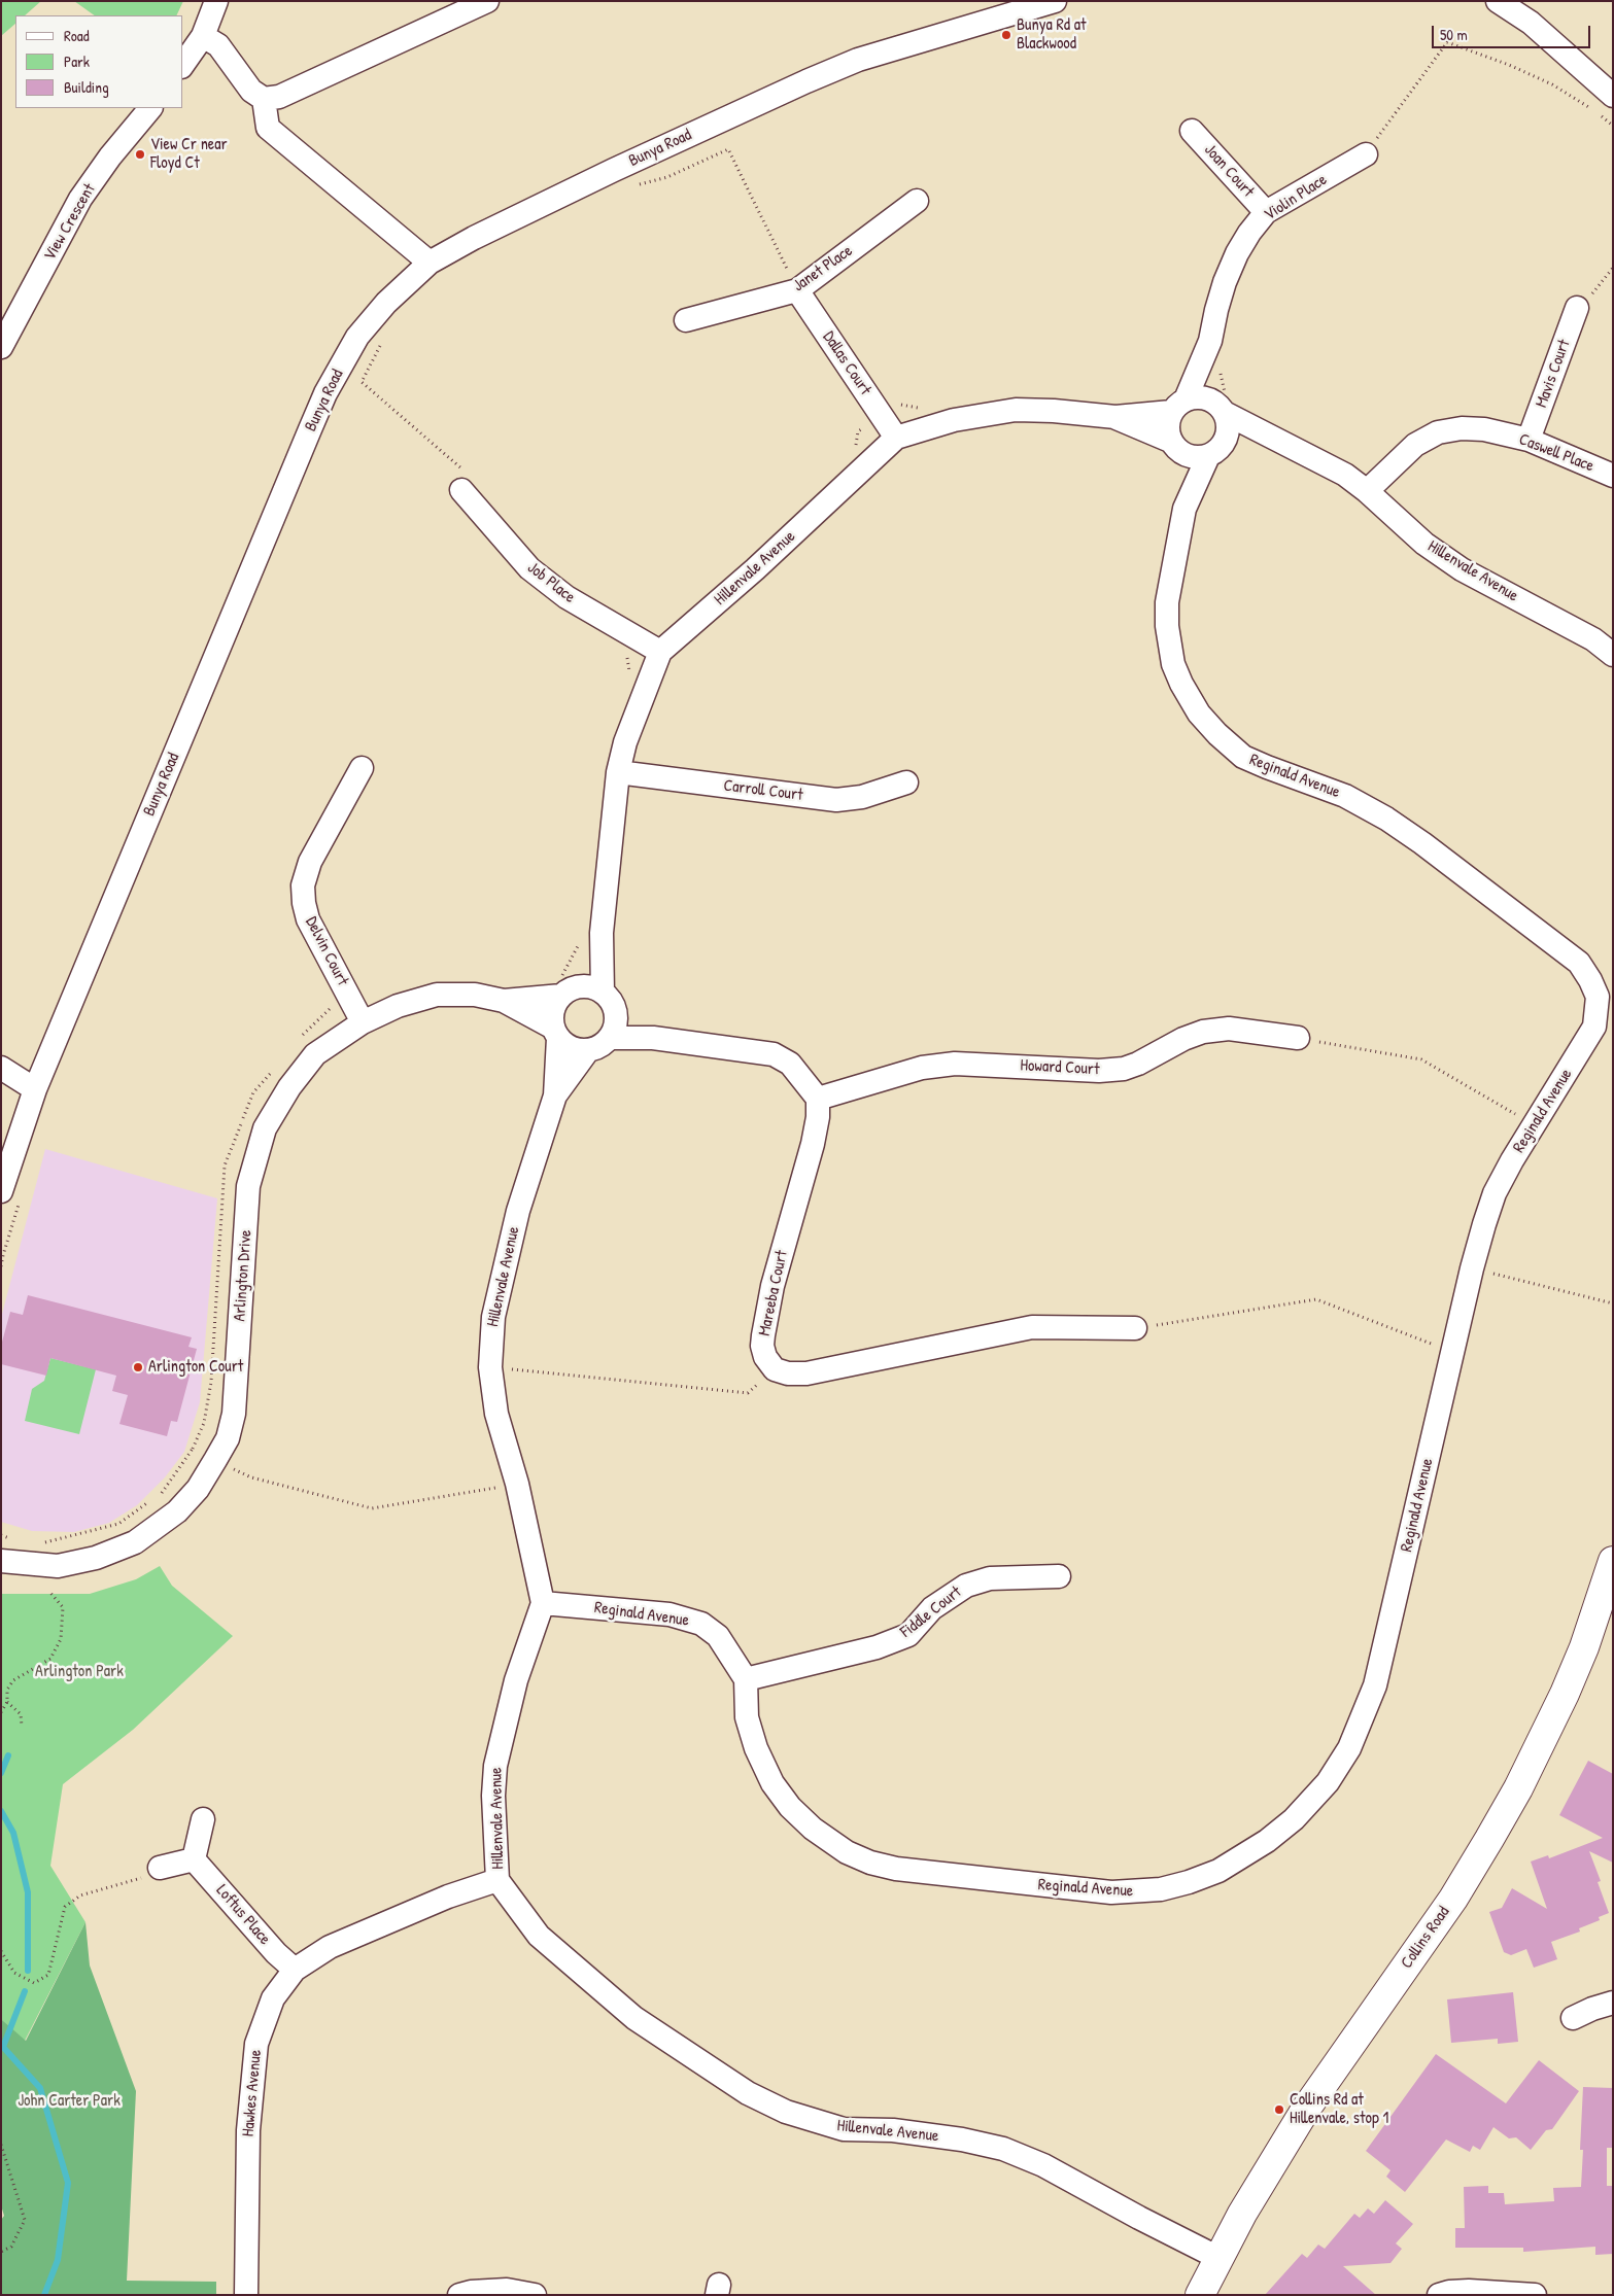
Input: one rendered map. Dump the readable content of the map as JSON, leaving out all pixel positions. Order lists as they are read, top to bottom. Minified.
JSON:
{"streets":{"main road":["Collins Road"],"street":["Bunya Road","Joan Court","Violin Place","View Crescent","Janet Place","Dallas Court","Mavis Court","Caswell Place","Hillenvale Avenue","Job Place","Reginald Avenue","Carroll Court","Delvin Court","Howard Court","Arlington Drive","Mareeba Court","Fiddle Court","Loftus Place","Hawkes Avenue"]},"crossings":[["Joan Court","Violin Place"],["Violin Place","Hillenvale Avenue"],["Violin Place","Reginald Avenue"],["Janet Place","Dallas Court"],["Dallas Court","Hillenvale Avenue"],["Mavis Court","Caswell Place"],["Caswell Place","Hillenvale Avenue"],["Hillenvale Avenue","Job Place"],["Hillenvale Avenue","Reginald Avenue"],["Hillenvale Avenue","Carroll Court"],["Hillenvale Avenue","Arlington Drive"],["Hillenvale Avenue","Collins Road"],["Hillenvale Avenue","Hawkes Avenue"],["Reginald Avenue","Fiddle Court"],["Delvin Court","Arlington Drive"],["Howard Court","Mareeba Court"],["Loftus Place","Hawkes Avenue"]],"parks":["Arlington Park","John Carter Park"],"places":["Bunya Rd at Blackwood","View Cr near Floyd Ct","Arlington Court","Collins Rd at Hillenvale, stop 1"],"legend":["Road","Park","Building"],"scale_bar":"50 m"}
